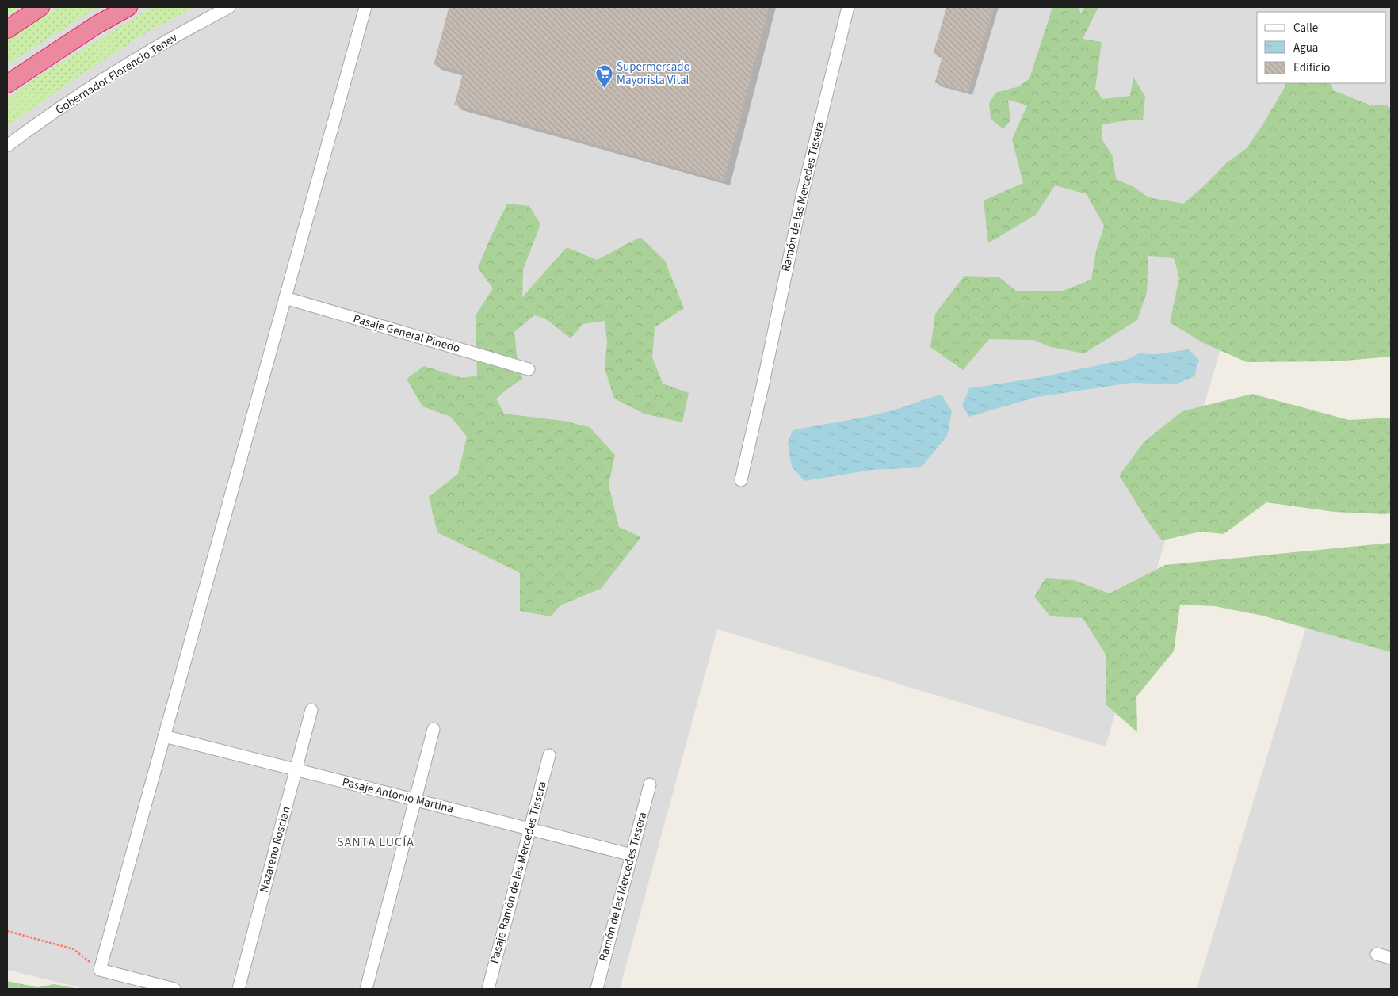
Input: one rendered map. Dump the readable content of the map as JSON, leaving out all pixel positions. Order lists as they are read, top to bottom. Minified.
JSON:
{"streets":{"street":["Gobernador Florencio Tenev","Ramón de las Mercedes Tissera","Pasaje General Pinedo","Pasaje Antonio Martina","Nazareno Roscian","Pasaje Ramón de las Mercedes Tissera"]},"crossings":[["Ramón de las Mercedes Tissera","Pasaje Antonio Martina"],["Pasaje Antonio Martina","Nazareno Roscian"],["Pasaje Antonio Martina","Pasaje Ramón de las Mercedes Tissera"]],"districts":["SANTA LUCÍA"],"places":{"supermarket":["Supermercado Mayorista Vital"]},"legend":["Calle","Agua","Edificio"]}
